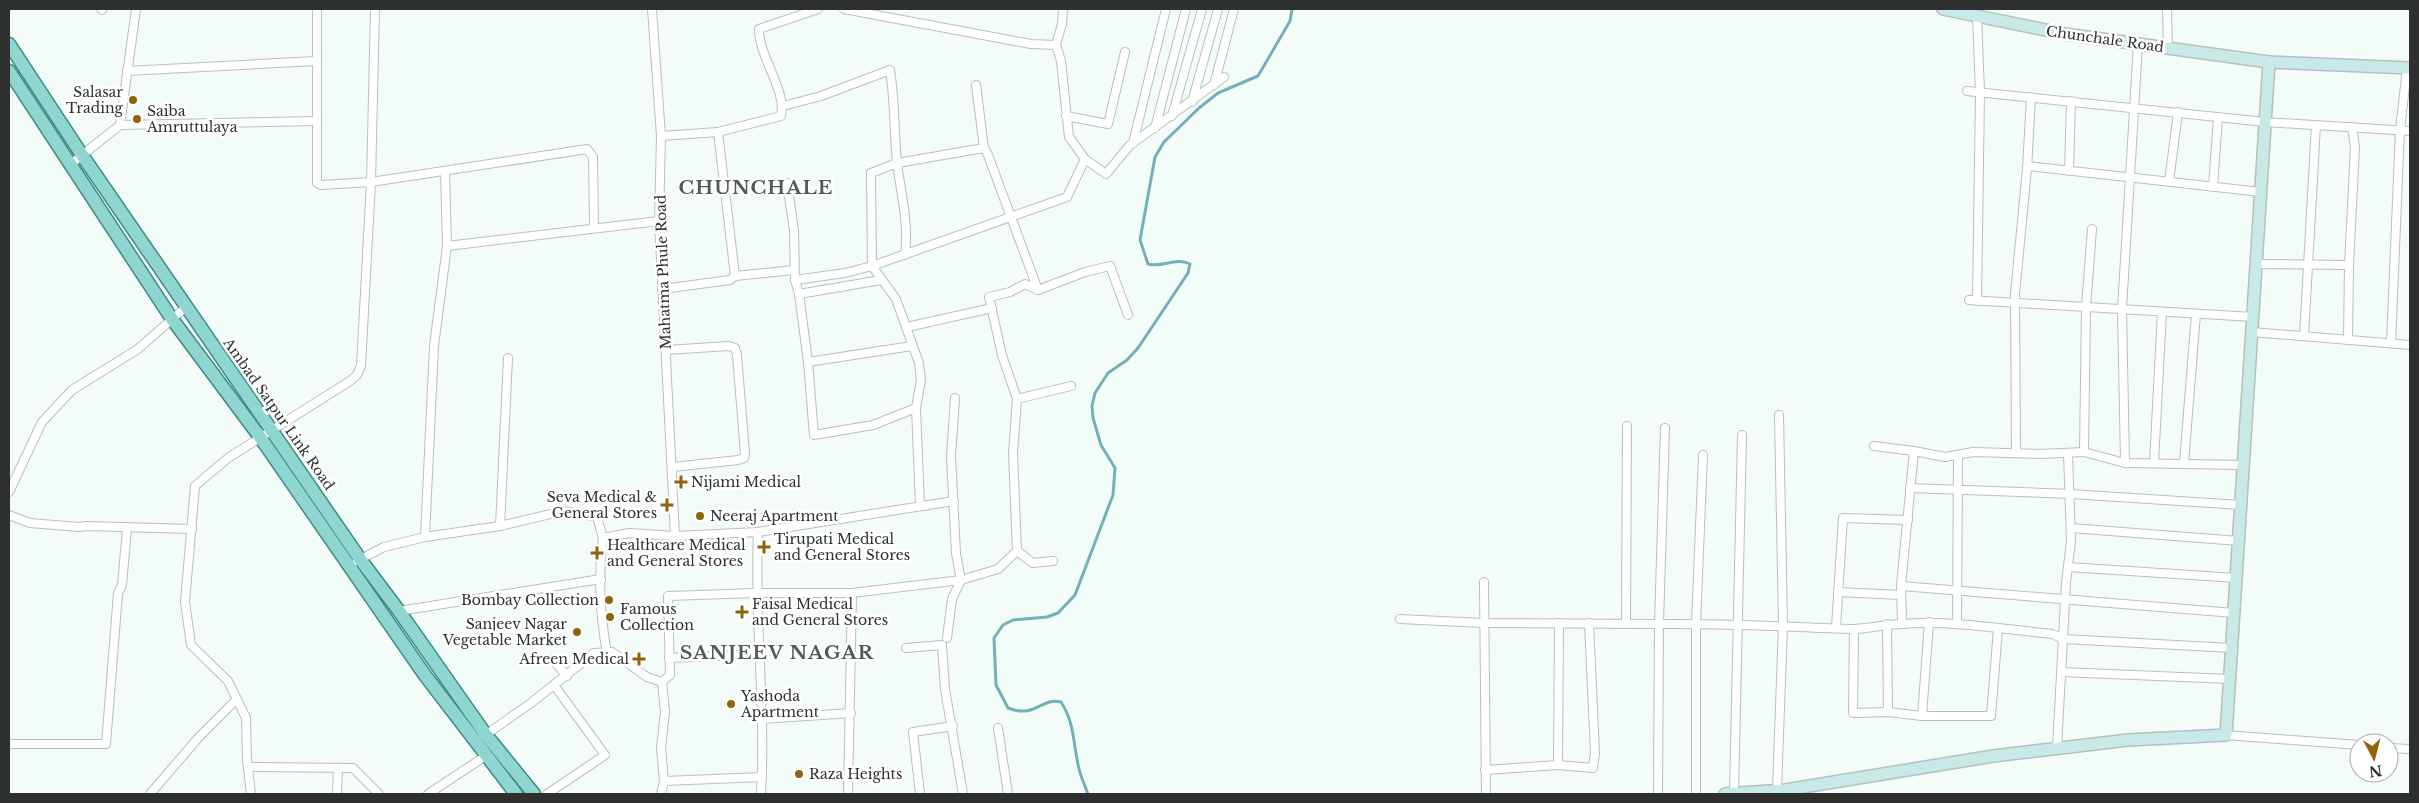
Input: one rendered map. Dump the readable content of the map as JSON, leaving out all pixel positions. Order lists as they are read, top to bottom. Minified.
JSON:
{"streets":{"main road":["Chunchale Road","Ambad Satpur Link Road"],"street":["Mahatma Phule Road"]},"districts":["CHUNCHALE","SANJEEV NAGAR"],"places":{"other":["Salasar Trading","Saiba Amruttulaya","Neeraj Apartment","Bombay Collection","Famous Collection","Sanjeev Nagar Vegetable Market","Yashoda Apartment","Raza Heights"],"health":["Nijami Medical","Seva Medical & General Stores","Tirupati Medical and General Stores","Healthcare Medical and General Stores","Faisal Medical and General Stores","Afreen Medical"]},"north":"bottom"}
